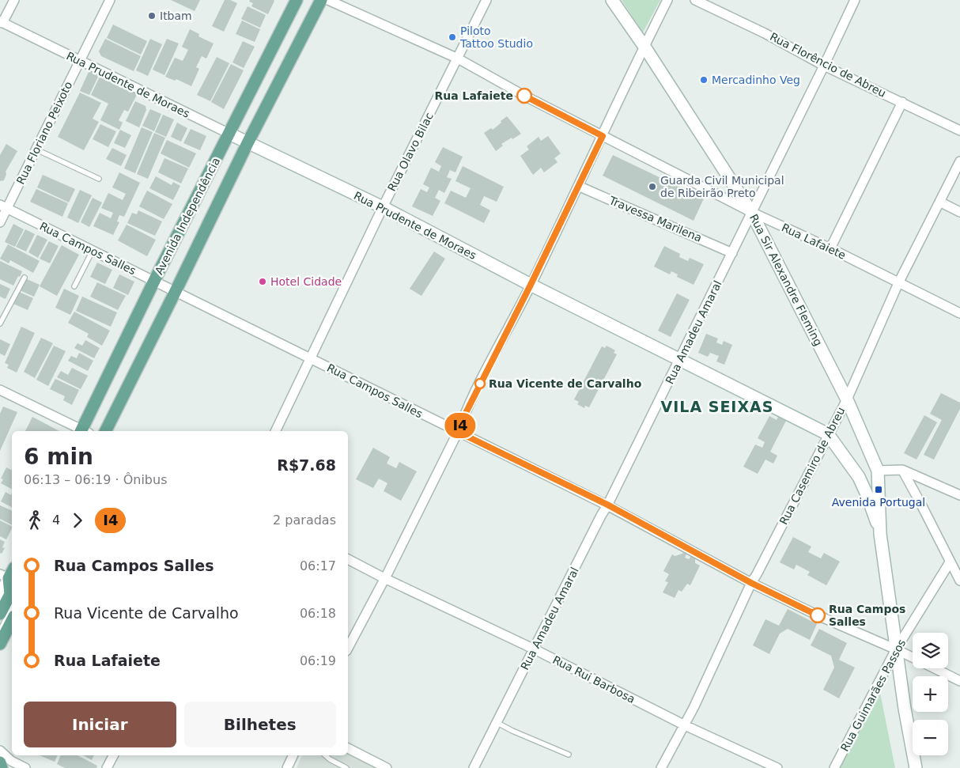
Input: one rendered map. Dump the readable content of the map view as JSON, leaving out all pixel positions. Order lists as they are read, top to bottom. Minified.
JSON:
{"streets":{"main road":["Rua Prudente de Moraes","Avenida Independência","Rua Sir Alexandre Fleming"],"street":["Rua Florêncio de Abreu","Rua Floriano Peixoto","Rua Olavo Bilac","Travessa Marilena","Rua Lafaiete","Rua Campos Salles","Rua Amadeu Amaral","Rua Casemiro de Abreu","Rua Rui Barbosa","Rua Guimarães Passos"]},"crossings":[["Rua Florêncio de Abreu","Rua Amadeu Amaral"],["Rua Prudente de Moraes","Rua Floriano Peixoto"],["Rua Prudente de Moraes","Rua Olavo Bilac"],["Rua Prudente de Moraes","Avenida Independência"],["Rua Prudente de Moraes","Rua Amadeu Amaral"],["Rua Prudente de Moraes","Rua Casemiro de Abreu"],["Rua Floriano Peixoto","Rua Campos Salles"],["Rua Olavo Bilac","Rua Lafaiete"],["Rua Olavo Bilac","Rua Campos Salles"],["Avenida Independência","Rua Campos Salles"],["Travessa Marilena","Rua Amadeu Amaral"],["Rua Lafaiete","Rua Sir Alexandre Fleming"],["Rua Lafaiete","Rua Amadeu Amaral"],["Rua Lafaiete","Rua Casemiro de Abreu"],["Rua Campos Salles","Rua Amadeu Amaral"],["Rua Campos Salles","Rua Casemiro de Abreu"],["Rua Campos Salles","Rua Guimarães Passos"],["Rua Sir Alexandre Fleming","Rua Amadeu Amaral"],["Rua Sir Alexandre Fleming","Rua Casemiro de Abreu"],["Rua Amadeu Amaral","Rua Rui Barbosa"],["Rua Casemiro de Abreu","Rua Rui Barbosa"]],"districts":["VILA SEIXAS"],"places":{"other":["Itbam","Piloto Tattoo Studio","Mercadinho Veg","Rua Lafaiete","Guarda Civil Municipal de Ribeirão Preto","Hotel Cidade","Rua Vicente de Carvalho","Rua Campos Salles"],"transit":["Avenida Portugal"]},"lines":["bus line I4"],"page":{"on_map":"I4","heading":["6 min","06:13 – 06:19 · Ônibus","R$7.68"],"legs":["4","I4","2 paradas"],"list":[{"name":"Rua Campos Salles","value":"06:17"},{"name":"Rua Vicente de Carvalho","value":"06:18"},{"name":"Rua Lafaiete","value":"06:19"}],"map_buttons":["+","−"],"buttons":["Iniciar","Bilhetes"]}}
